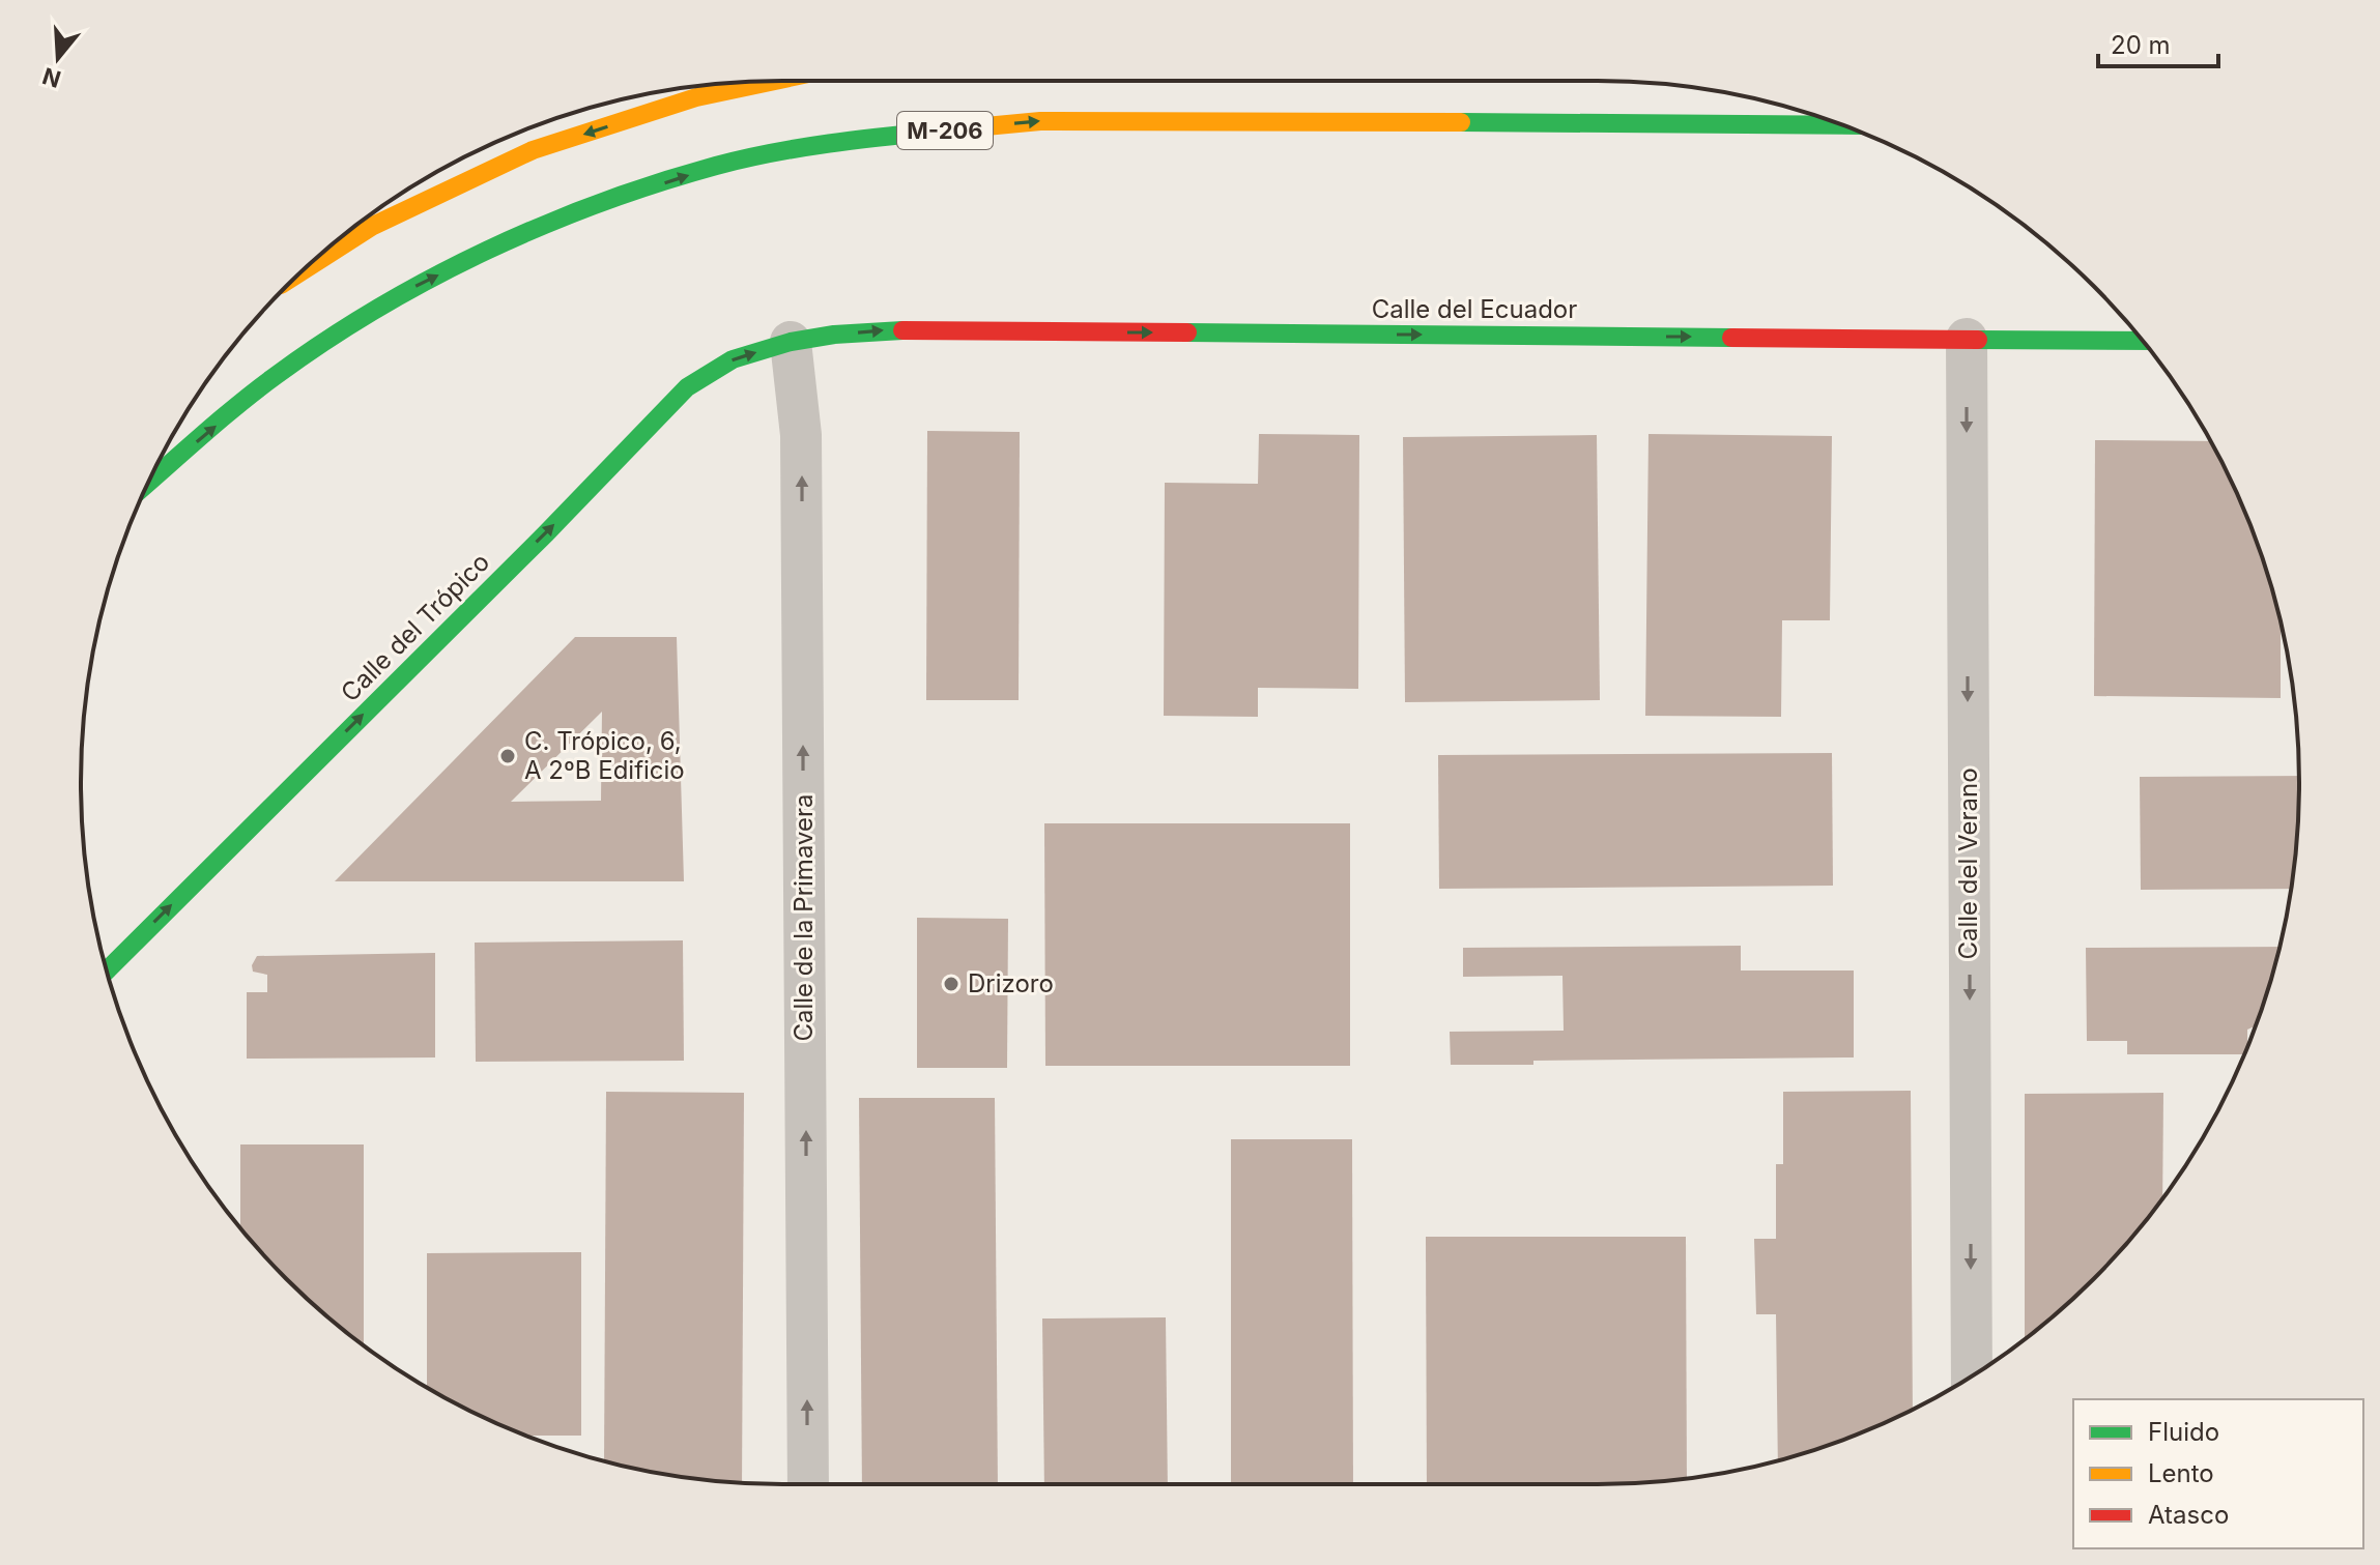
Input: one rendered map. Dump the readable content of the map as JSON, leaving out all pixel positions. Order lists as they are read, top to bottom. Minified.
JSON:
{"streets":{"main road":["M-206","Calle del Ecuador","Calle del Trópico"],"street":["Calle del Verano","Calle de la Primavera"]},"crossings":[["Calle del Ecuador","Calle del Trópico"],["Calle del Ecuador","Calle del Verano"],["Calle del Ecuador","Calle de la Primavera"],["Calle del Trópico","Calle de la Primavera"]],"one_way":["Calle del Ecuador","Calle del Trópico","Calle del Verano","Calle de la Primavera"],"places":["C. Trópico, 6, A 2ºB Edificio","Drizoro"],"legend":["Fluido","Lento","Atasco"],"scale_bar":"20 m","north":"bottom"}
